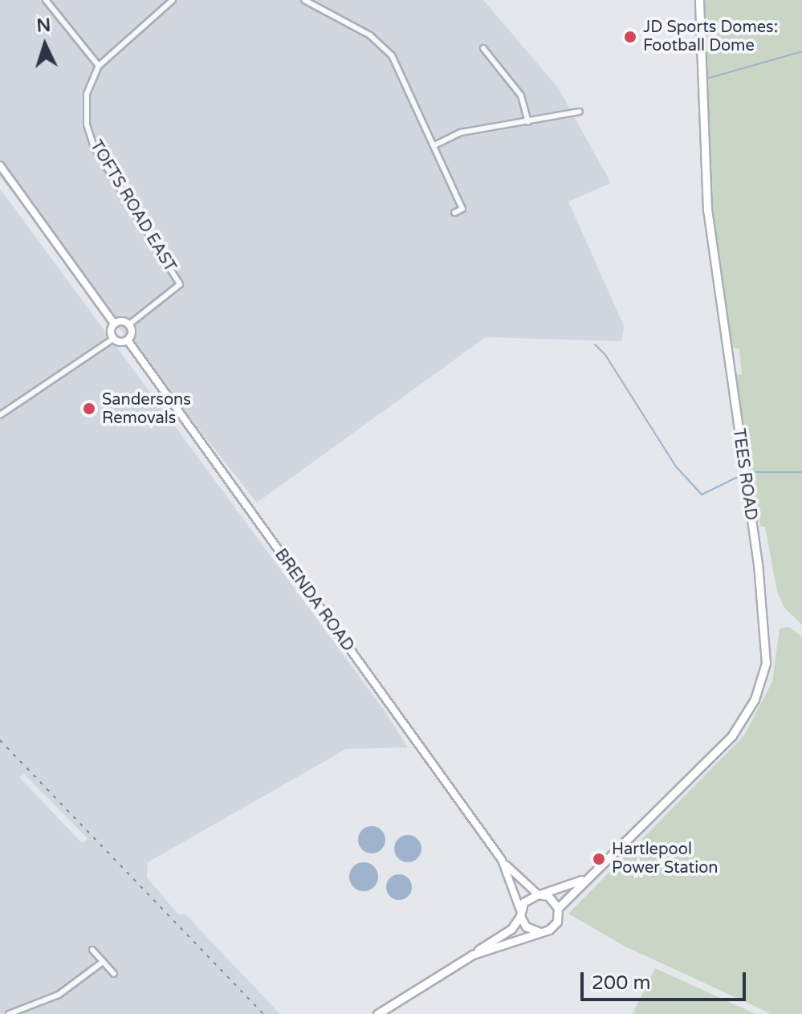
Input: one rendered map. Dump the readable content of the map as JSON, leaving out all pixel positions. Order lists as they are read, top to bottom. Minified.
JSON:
{"streets":{"main road":["TEES ROAD","BRENDA ROAD"],"street":["TOFTS ROAD EAST"]},"crossings":[["TEES ROAD","BRENDA ROAD"]],"places":["JD Sports Domes: Football Dome","Sandersons Removals","Hartlepool Power Station"],"scale_bar":"200 m","north":"top"}
